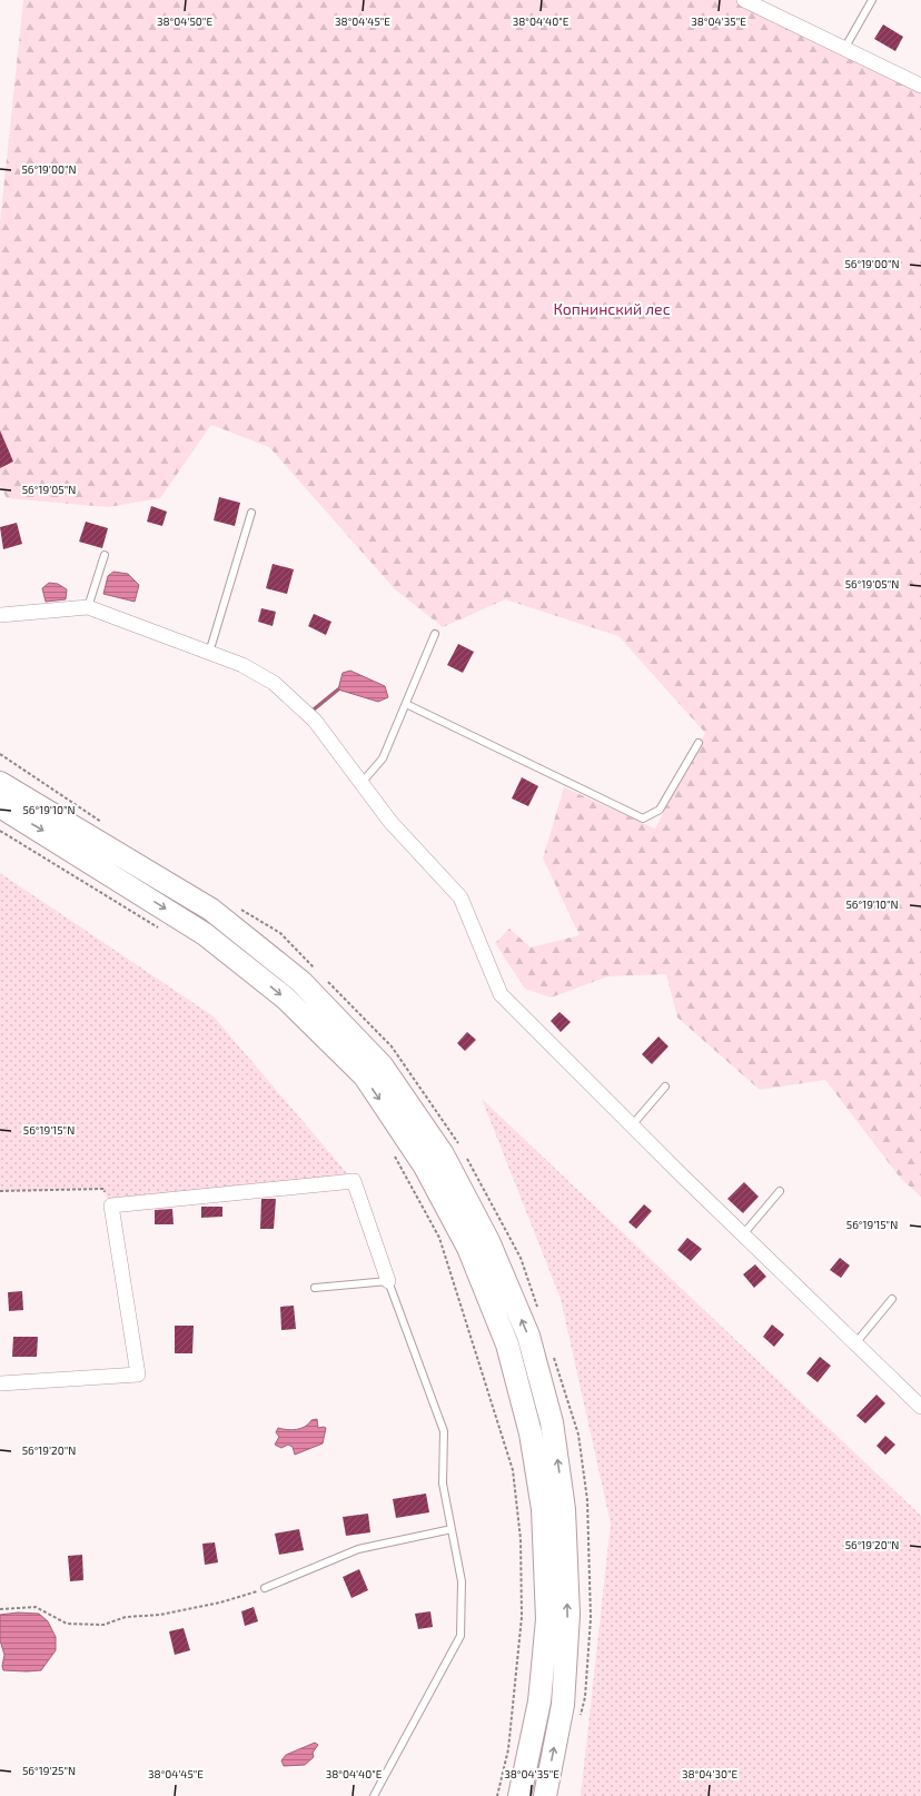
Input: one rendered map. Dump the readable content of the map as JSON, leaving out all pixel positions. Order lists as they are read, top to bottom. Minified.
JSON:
{"parks":["Копнинский лес"],"coordinates":["38°04'50\"E","38°04'45\"E","38°04'40\"E","38°04'35\"E","56°19'00\"N","56°19'05\"N","56°19'10\"N","56°19'15\"N","56°19'20\"N","56°19'25\"N","38°04'30\"E"]}
